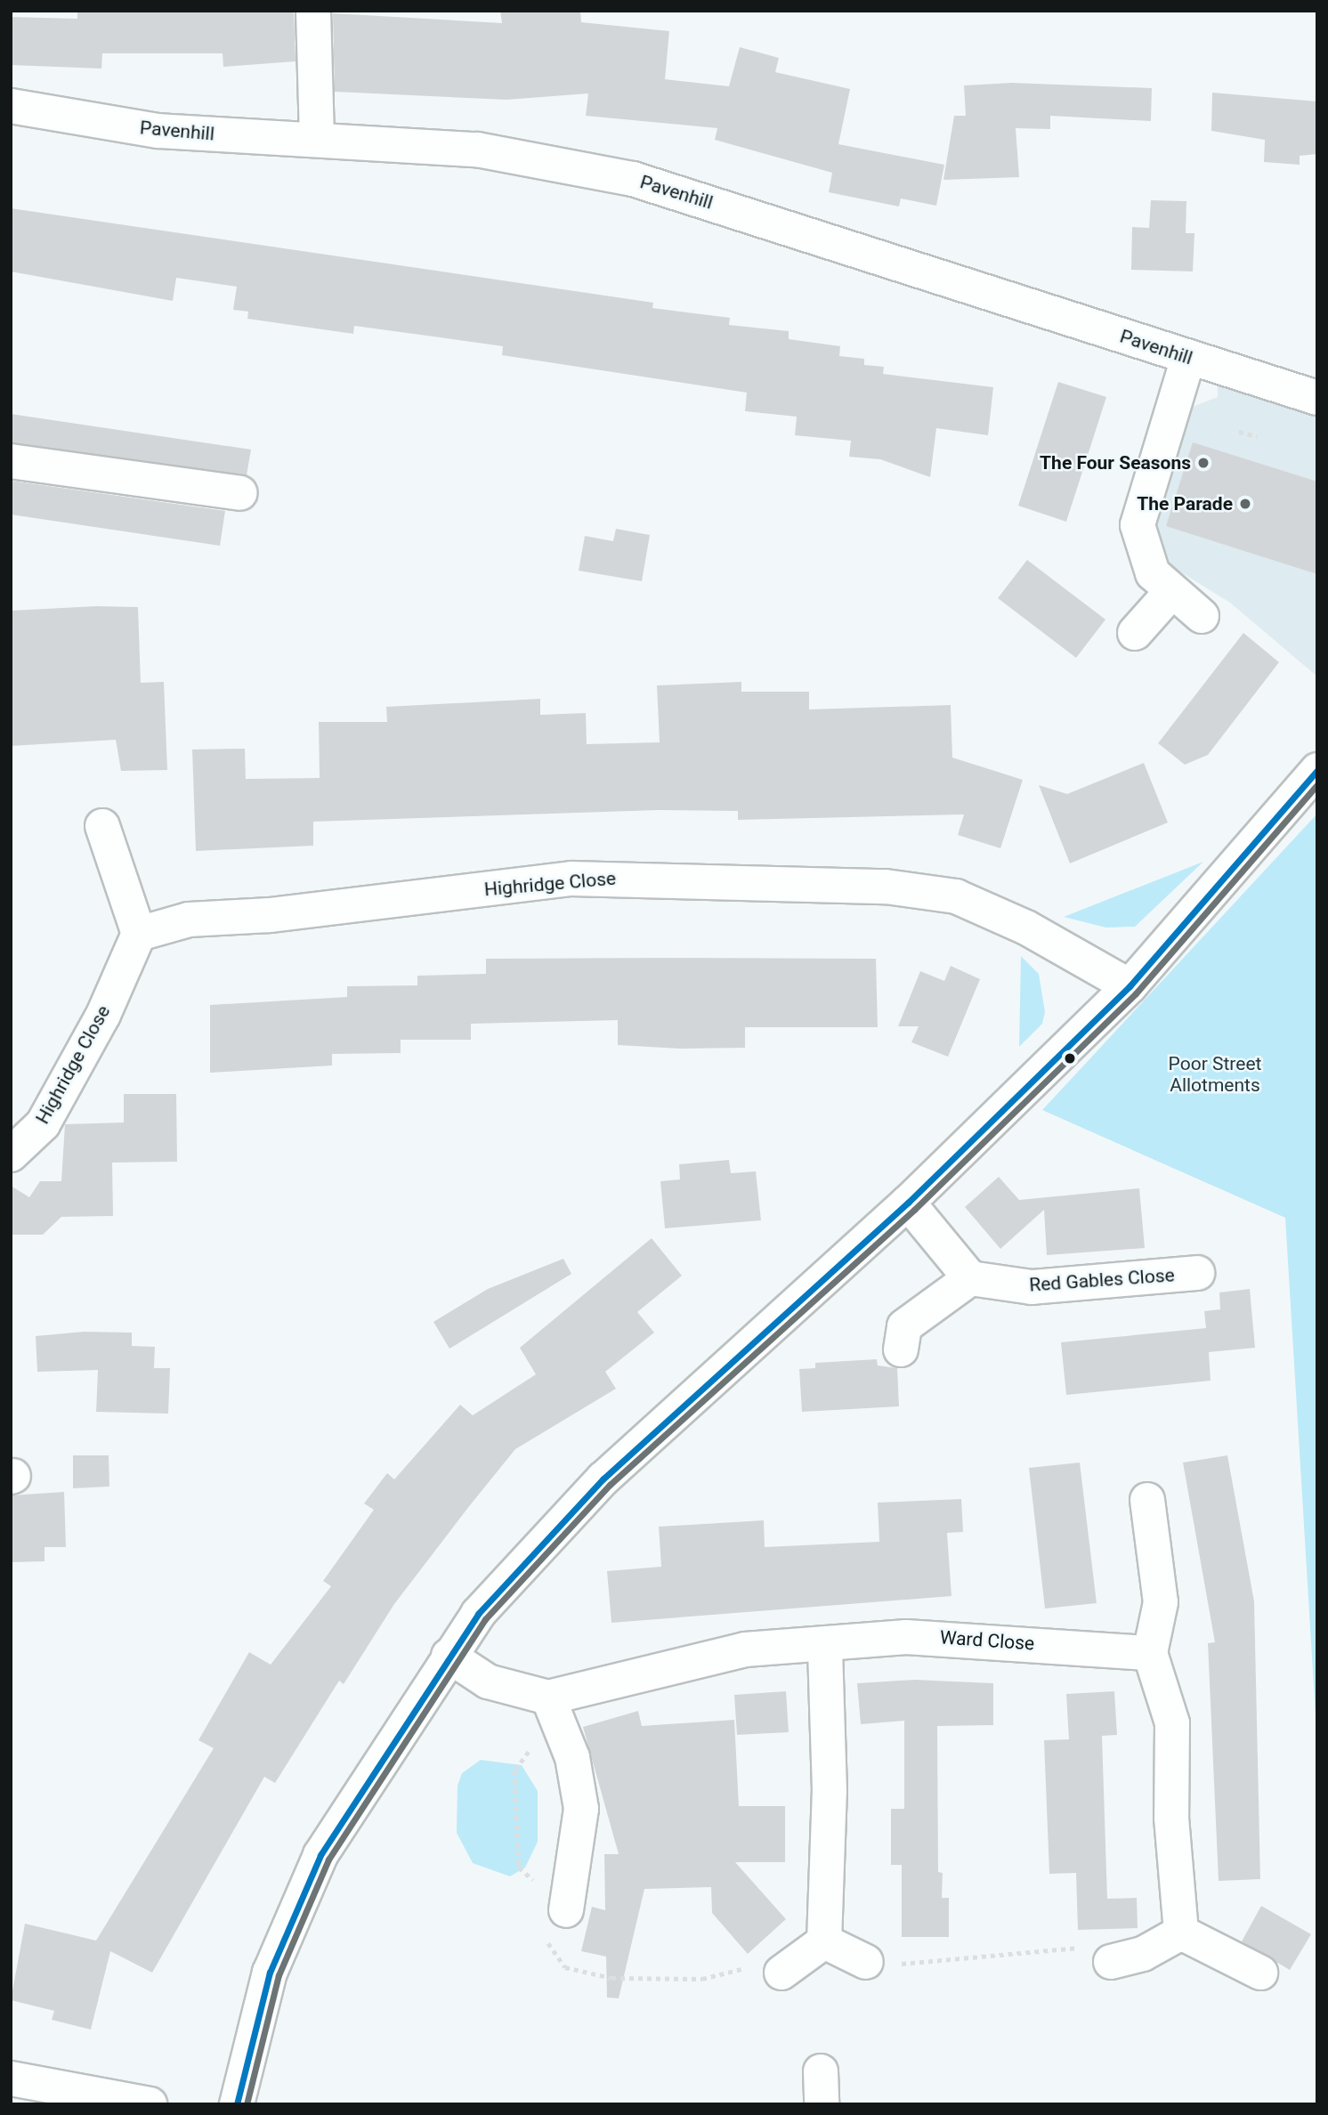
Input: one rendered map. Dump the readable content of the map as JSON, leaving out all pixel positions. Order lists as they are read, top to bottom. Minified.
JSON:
{"streets":{"street":["Pavenhill","Highridge Close","Red Gables Close","Ward Close"]},"parks":["Poor Street Allotments"],"places":["The Four Seasons","The Parade"]}
